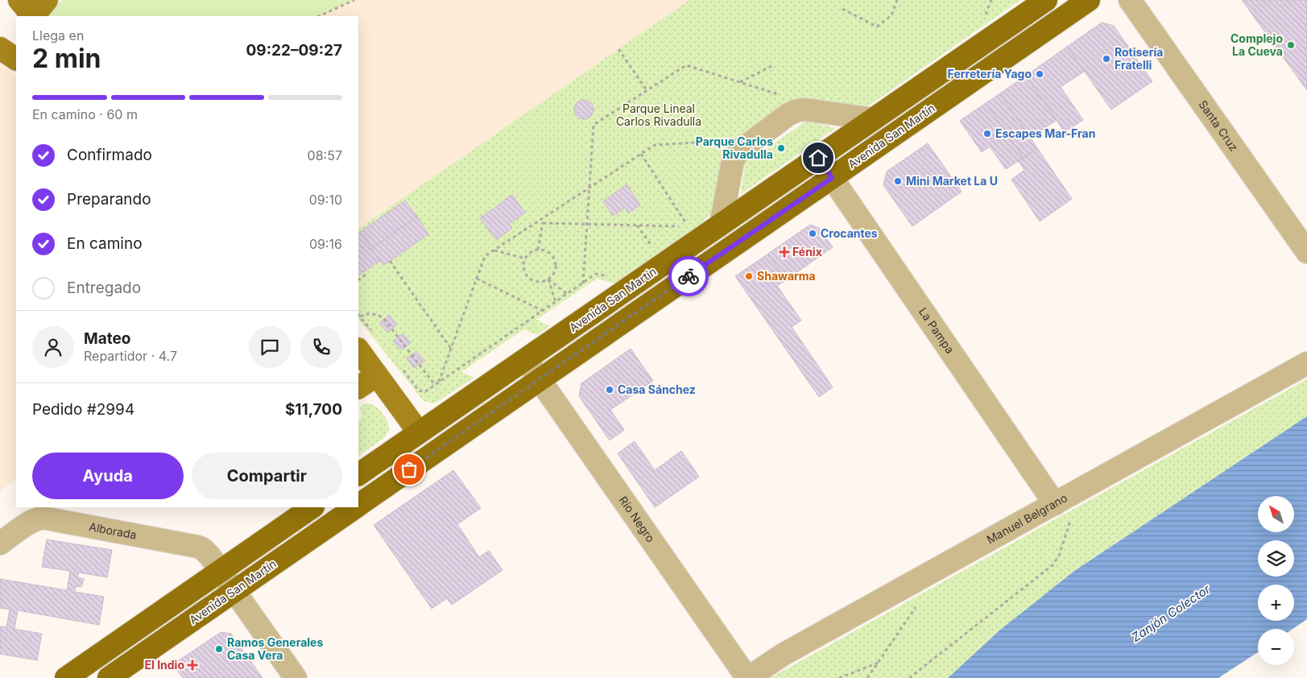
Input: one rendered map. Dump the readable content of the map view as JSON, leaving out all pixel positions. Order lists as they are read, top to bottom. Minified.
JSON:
{"streets":{"highway":["Avenida San Martín"],"street":["Santa Cruz","La Pampa","Río Negro","Manuel Belgrano","Alborada"]},"crossings":[["Avenida San Martín","La Pampa"],["Avenida San Martín","Río Negro"],["Avenida San Martín","Alborada"],["La Pampa","Manuel Belgrano"],["Río Negro","Manuel Belgrano"]],"water":["Zanjón Colector"],"parks":["Parque Lineal Carlos Rivadulla"],"places":{"other":["Complejo La Cueva","Rotisería Fratelli","Ferretería Yago","Escapes Mar-Fran","Parque Carlos Rivadulla","Mini Market La U","Crocantes","Shawarma","Casa Sánchez","Ramos Generales Casa Vera"],"health":["Fénix","El Indio"]},"north":"top left","page":{"heading":["2 min","Llega en","09:22–09:27"],"panel":["Mateo","Repartidor · 4.7","Pedido #2994","$11,700"],"bar":"En camino · 60 m","list":[["Confirmado","08:57"],["Preparando","09:10"],["En camino","09:16"],"Entregado"],"buttons":["Ayuda","Compartir"],"map_buttons":["+","−"]}}
